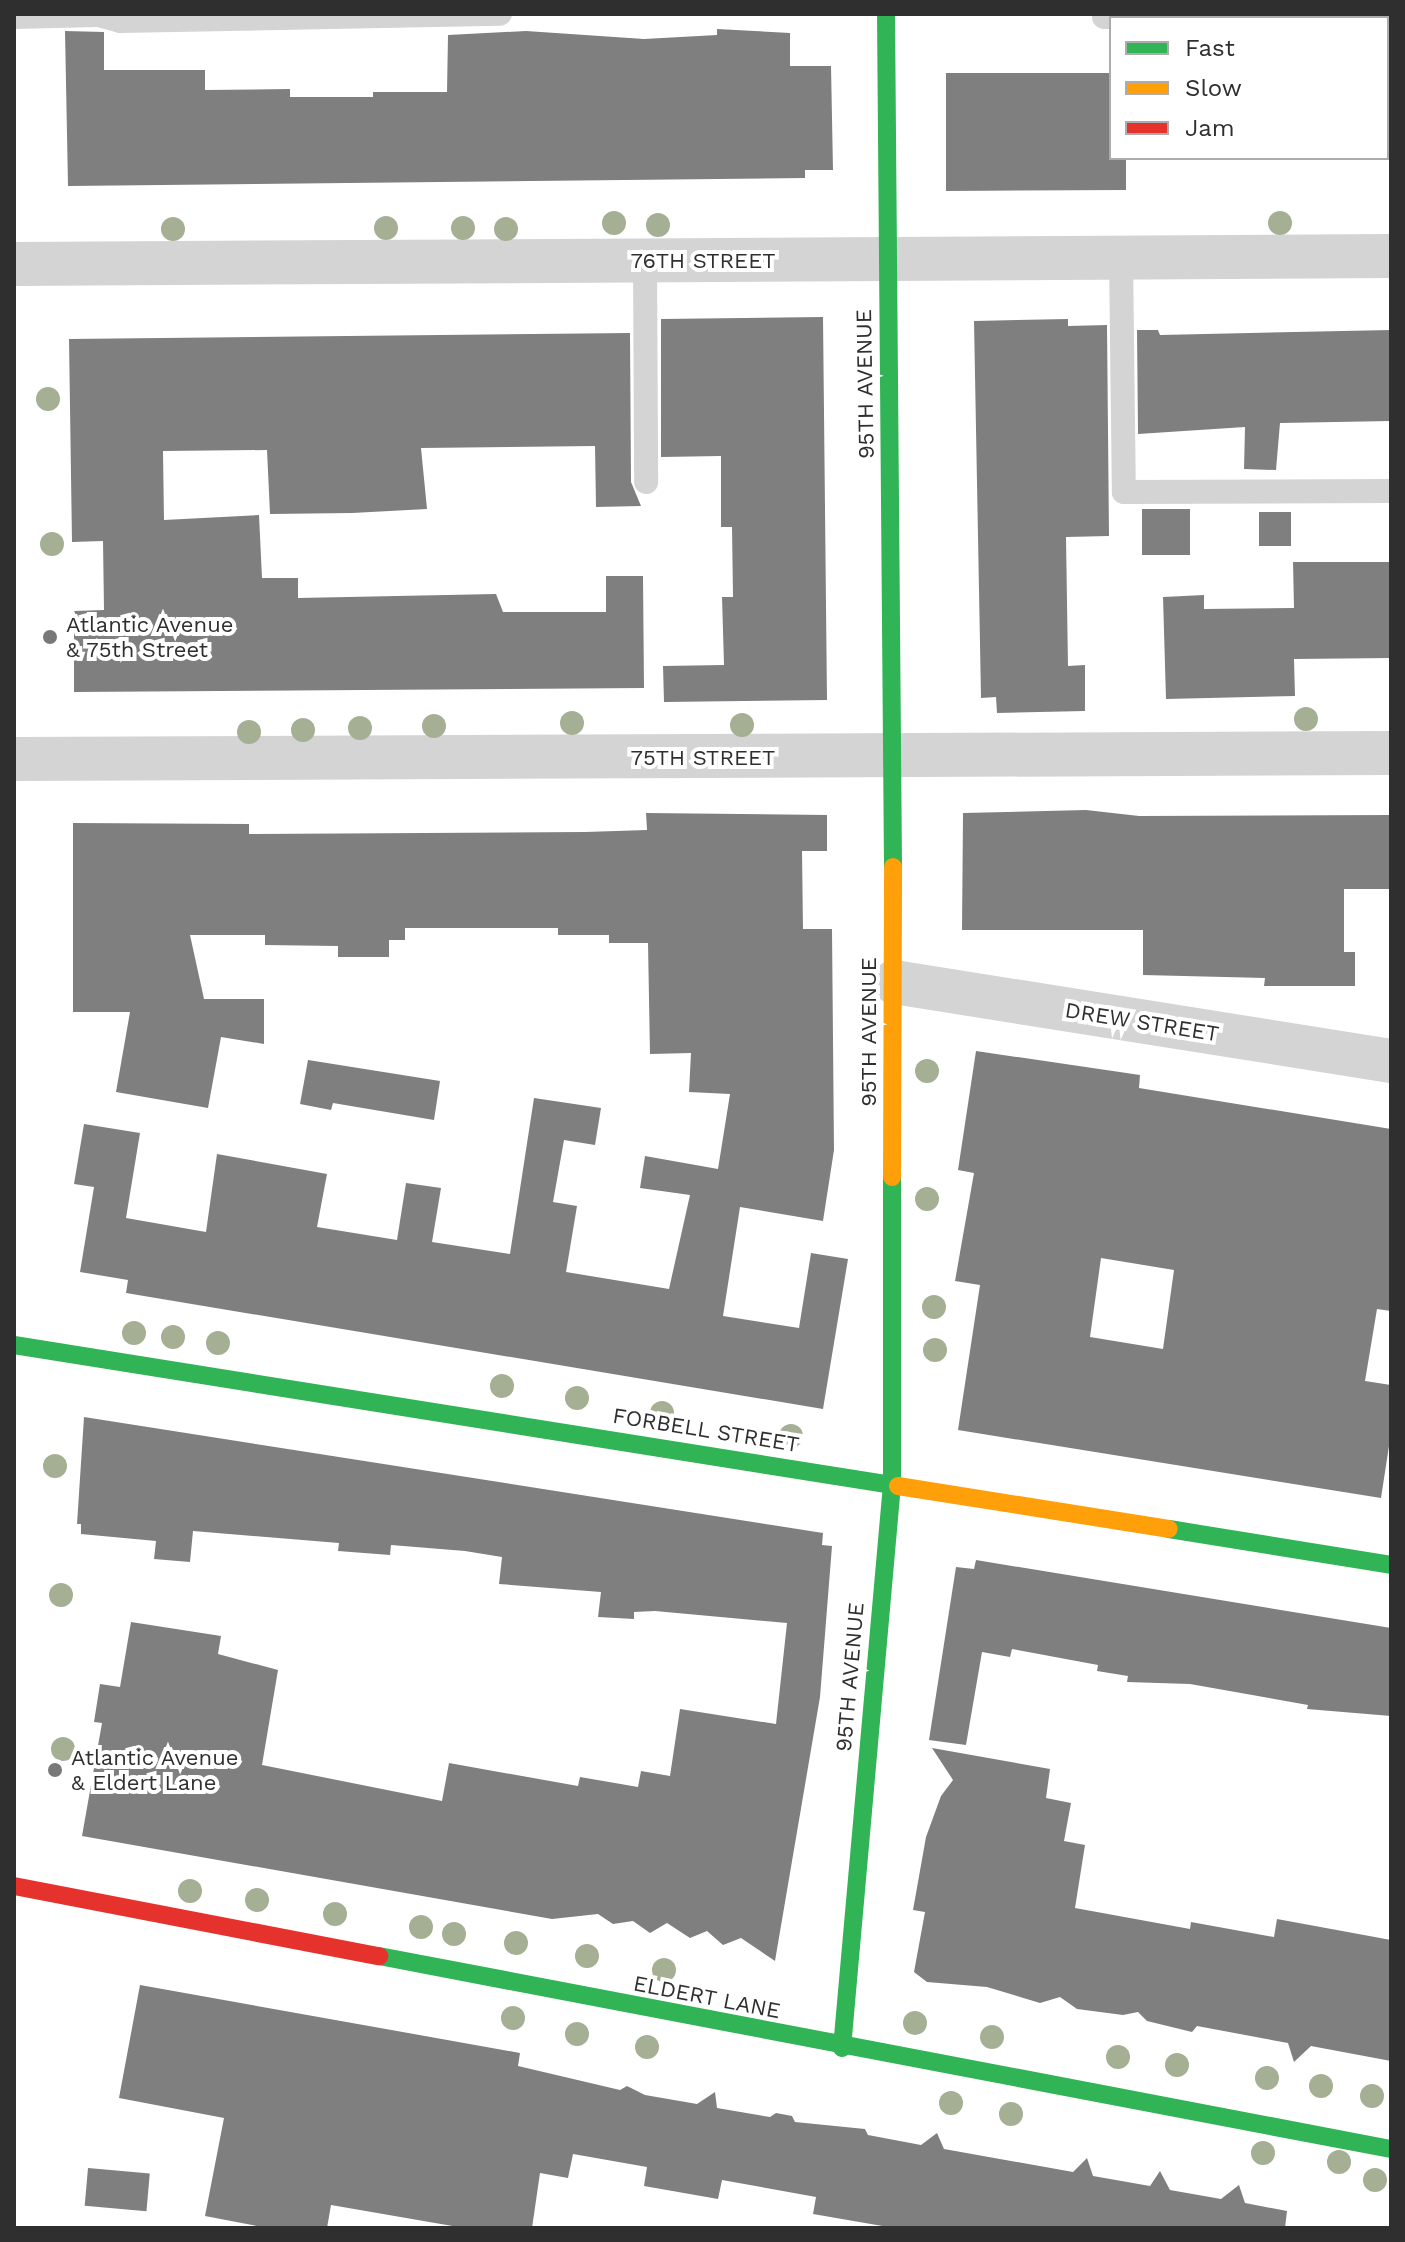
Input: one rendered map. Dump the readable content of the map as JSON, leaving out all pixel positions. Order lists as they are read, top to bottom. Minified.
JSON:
{"streets":{"street":["76TH STREET","95TH AVENUE","75TH STREET","DREW STREET","FORBELL STREET","ELDERT LANE"]},"crossings":[["76TH STREET","95TH AVENUE"],["95TH AVENUE","75TH STREET"],["95TH AVENUE","DREW STREET"],["95TH AVENUE","FORBELL STREET"],["95TH AVENUE","ELDERT LANE"]],"places":["Atlantic Avenue & 75th Street","Atlantic Avenue & Eldert Lane"],"legend":["Fast","Slow","Jam"]}
